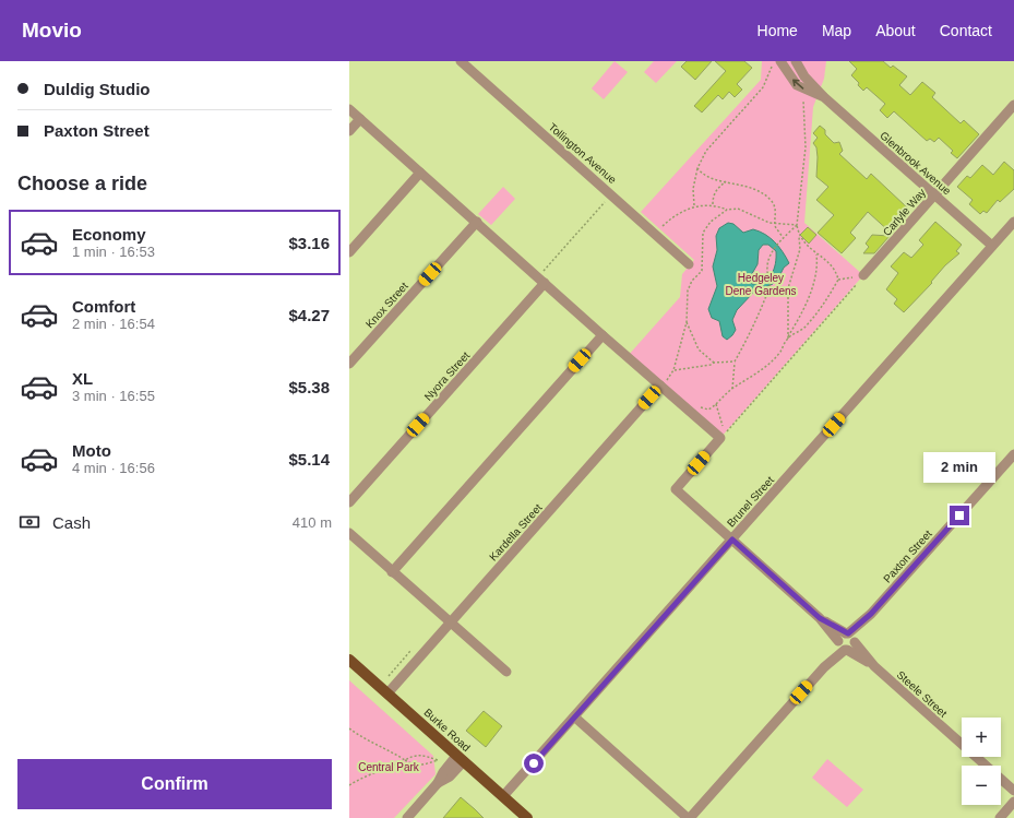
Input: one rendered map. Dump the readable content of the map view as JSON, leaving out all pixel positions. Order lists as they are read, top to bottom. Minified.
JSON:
{"streets":{"main road":["Burke Road"],"street":["Tollington Avenue","Glenbrook Avenue","Carlyle Way","Knox Street","Nyora Street","Brunel Street","Kardella Street","Paxton Street","Steele Street"]},"crossings":[["Glenbrook Avenue","Carlyle Way"],["Glenbrook Avenue","Brunel Street"],["Brunel Street","Steele Street"],["Brunel Street","Burke Road"],["Kardella Street","Burke Road"],["Paxton Street","Steele Street"]],"parks":["Hedgeley Dene Gardens","Central Park"],"page":{"header":"Movio","nav":["Home","Map","About","Contact"],"banner":["Duldig Studio","Paxton Street"],"heading":"Choose a ride","list":[{"name":"Economy","note":"1 min · 16:53","value":"$3.16"},{"name":"Comfort","note":"2 min · 16:54","value":"$4.27"},{"name":"XL","note":"3 min · 16:55","value":"$5.38"},{"name":"Moto","note":"4 min · 16:56","value":"$5.14"}],"bubble":"2 min","pay":["Cash","410 m"],"map_buttons":["+","−"],"buttons":"Confirm"}}
